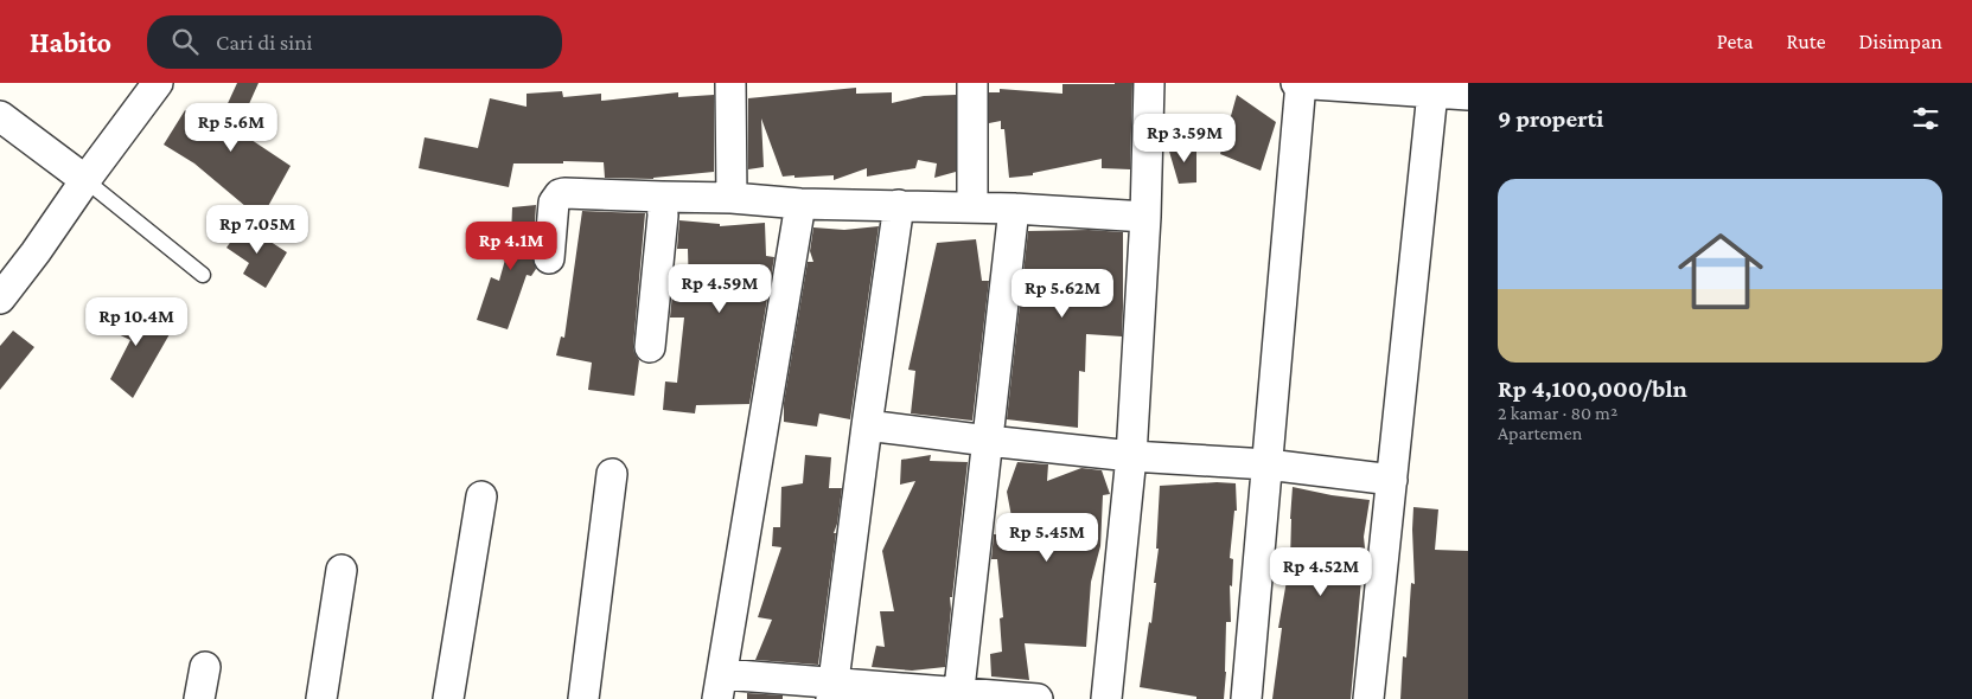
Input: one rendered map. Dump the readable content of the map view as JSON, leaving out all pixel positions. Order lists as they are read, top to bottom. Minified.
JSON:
{"page":{"header":"Habito","search":"Cari di sini","nav":["Peta","Rute","Disimpan"],"heading":"9 properti","price":["Rp 5.6M","Rp 3.59M","Rp 7.05M","Rp 4.1M","Rp 4.59M","Rp 5.62M","Rp 10.4M","Rp 5.45M","Rp 4.52M"],"list":[{"name":"Rp 4,100,000/bln","note":"2 kamar · 80 m² · Apartemen"}]}}
